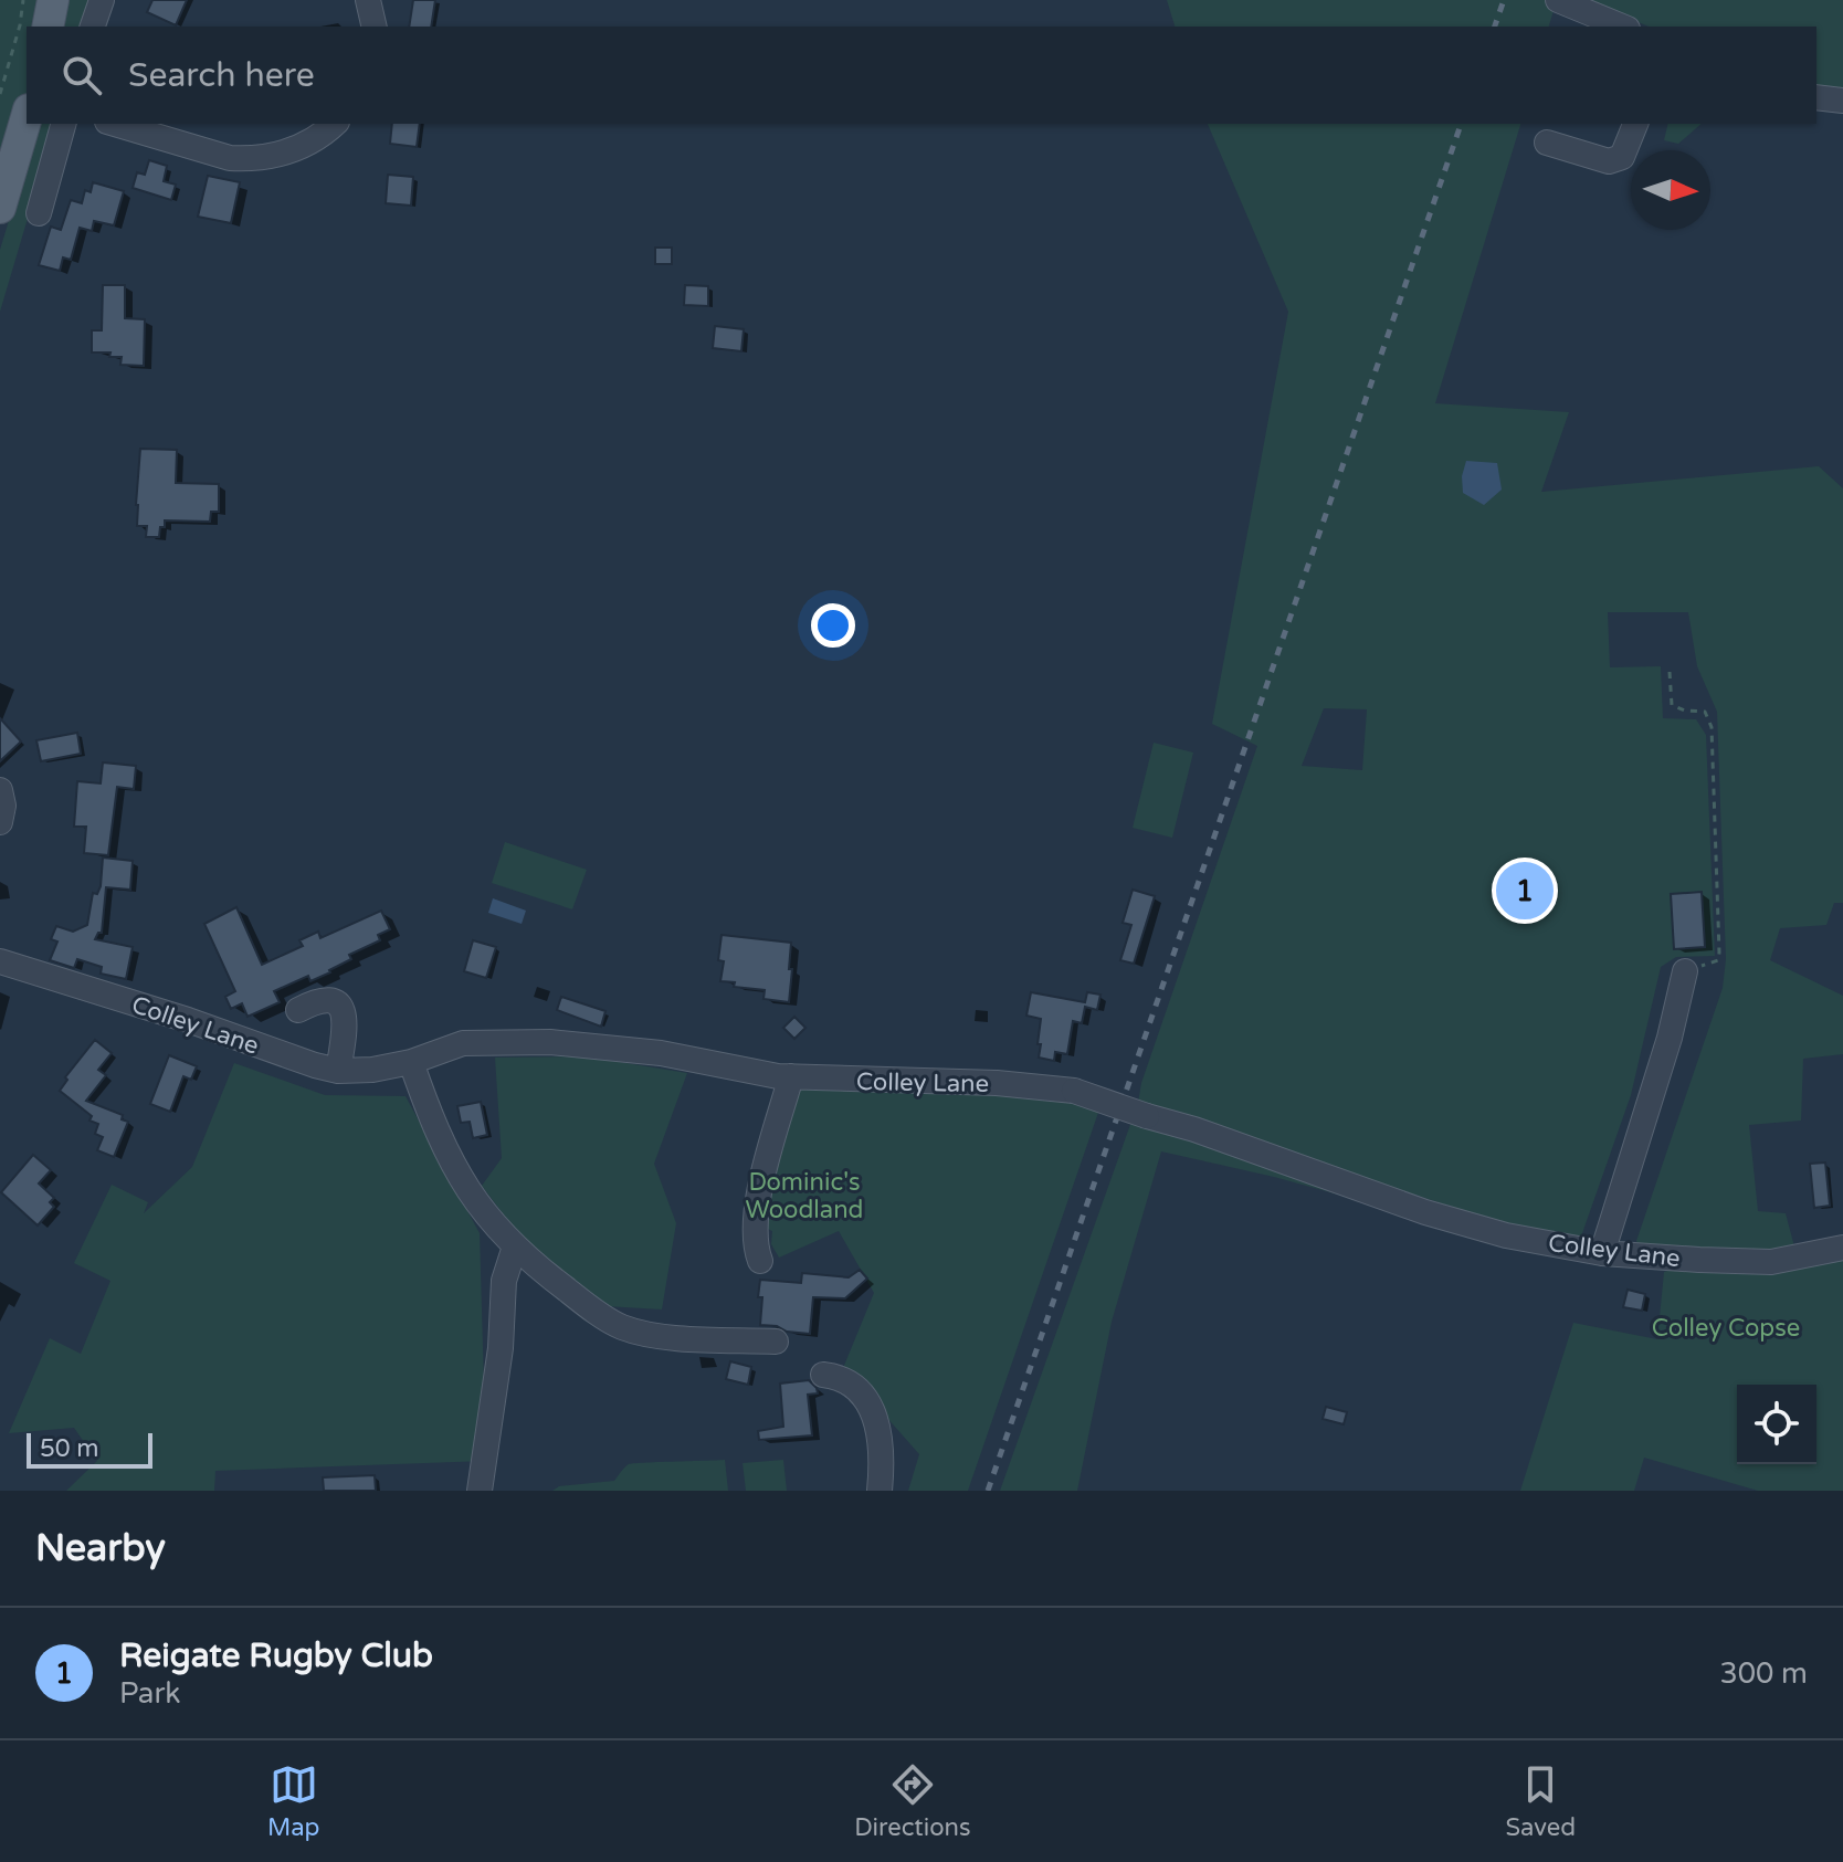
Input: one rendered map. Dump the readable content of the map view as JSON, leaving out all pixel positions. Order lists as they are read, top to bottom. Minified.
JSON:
{"streets":{"street":["Colley Lane"]},"parks":["Dominic's Woodland","Colley Copse"],"scale_bar":"50 m","north":"right","page":{"search":"Search here","pins":"1","scale":"50 m","heading":"Nearby","list":[{"mark":"1","name":"Reigate Rugby Club","note":"Park","value":"300 m"}],"nav":["Map","Directions","Saved"]}}
